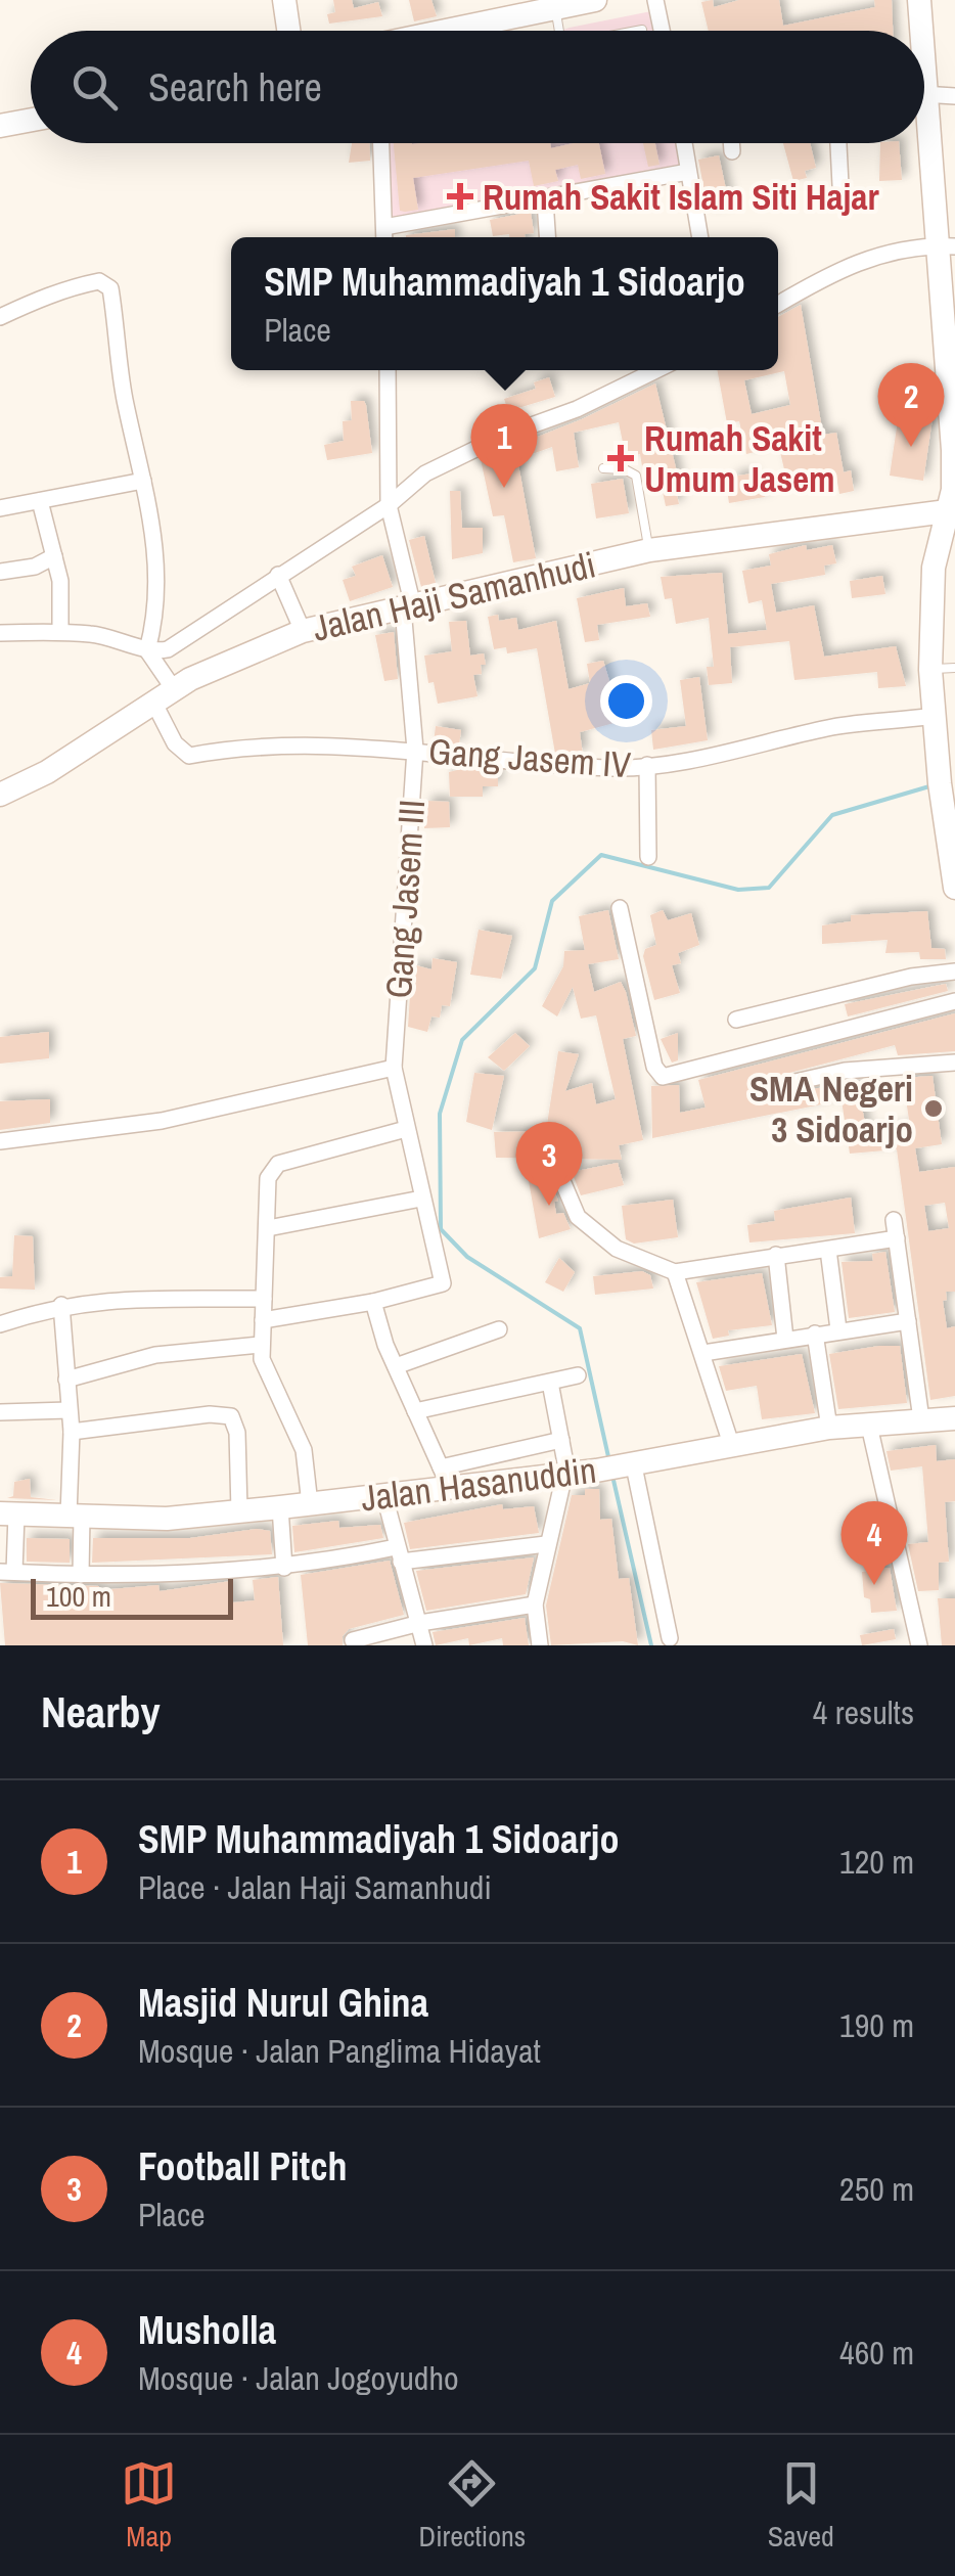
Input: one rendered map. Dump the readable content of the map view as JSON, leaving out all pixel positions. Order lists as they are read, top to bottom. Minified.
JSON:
{"streets":{"main road":["Jalan Haji Samanhudi","Jalan Hasanuddin"],"street":["Gang Jasem IV","Gang Jasem III"]},"crossings":[["Jalan Haji Samanhudi","Gang Jasem IV"],["Jalan Haji Samanhudi","Gang Jasem III"],["Gang Jasem IV","Gang Jasem III"]],"places":{"health":["Rumah Sakit Islam Siti Hajar","Rumah Sakit Umum Jasem"],"other":["SMA Negeri 3 Sidoarjo"]},"scale_bar":"100 m","page":{"search":"Search here","popup":["SMP Muhammadiyah 1 Sidoarjo","Place"],"pins":["2","1","3","4"],"scale":"100 m","heading":["Nearby","4 results"],"list":[{"mark":"1","name":"SMP Muhammadiyah 1 Sidoarjo","note":"Place · Jalan Haji Samanhudi","value":"120 m"},{"mark":"2","name":"Masjid Nurul Ghina","note":"Mosque · Jalan Panglima Hidayat","value":"190 m"},{"mark":"3","name":"Football Pitch","note":"Place","value":"250 m"},{"mark":"4","name":"Musholla","note":"Mosque · Jalan Jogoyudho","value":"460 m"}],"nav":["Map","Directions","Saved"]}}
